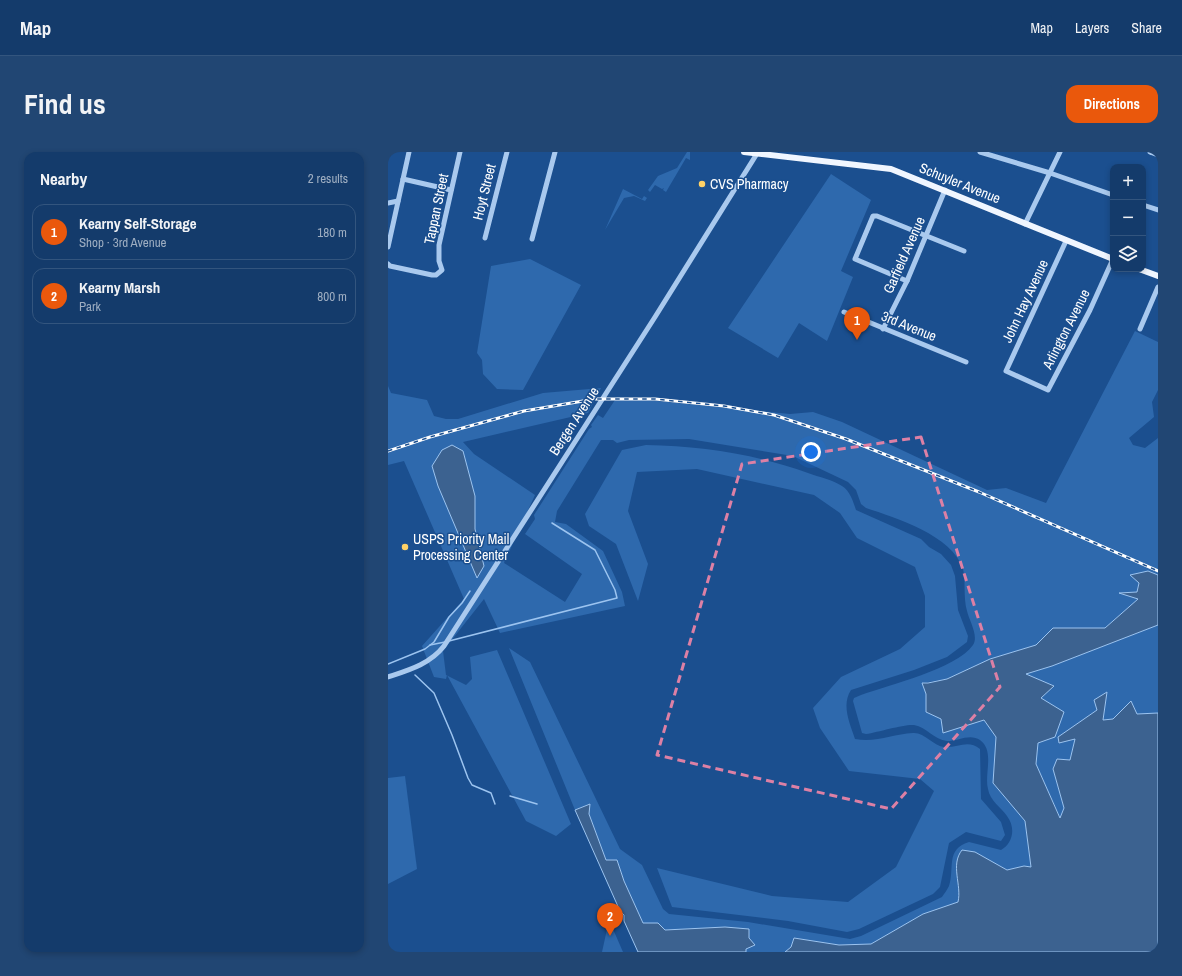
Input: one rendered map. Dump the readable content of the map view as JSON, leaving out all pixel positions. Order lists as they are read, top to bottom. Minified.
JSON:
{"streets":{"main road":["Schuyler Avenue"],"street":["Hoyt Street","Tappan Street","Garfield Avenue","John Hay Avenue","3rd Avenue","Arlington Avenue","Bergen Avenue"]},"crossings":[["Schuyler Avenue","Garfield Avenue"],["Schuyler Avenue","John Hay Avenue"],["Schuyler Avenue","Bergen Avenue"],["Garfield Avenue","3rd Avenue"],["John Hay Avenue","Arlington Avenue"]],"places":["CVS Pharmacy","USPS Priority Mail Processing Center"],"page":{"header":"Map","nav":["Map","Layers","Share"],"title":"Find us","buttons":"Directions","heading":["Nearby","2 results"],"map_buttons":["+","−"],"list":[{"mark":"1","name":"Kearny Self-Storage","note":"Shop · 3rd Avenue","value":"180 m"},{"mark":"2","name":"Kearny Marsh","note":"Park","value":"800 m"}],"pins":["1","2"]}}
